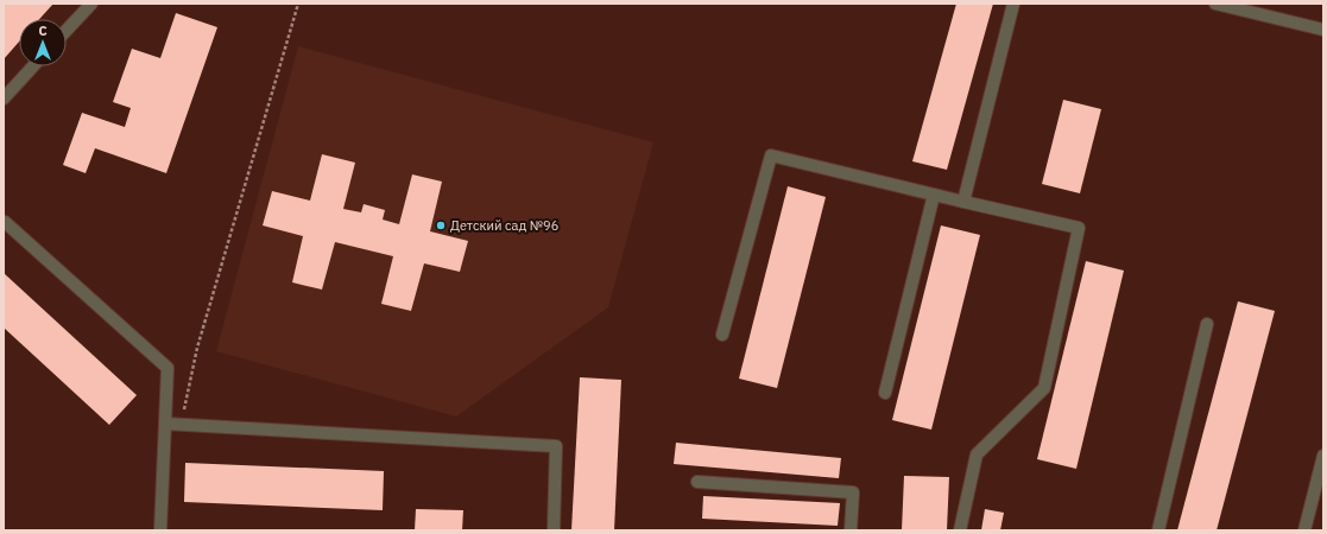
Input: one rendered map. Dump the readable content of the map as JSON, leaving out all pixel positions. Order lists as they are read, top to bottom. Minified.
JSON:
{"places":["Детский сад №96"],"north":"top"}
